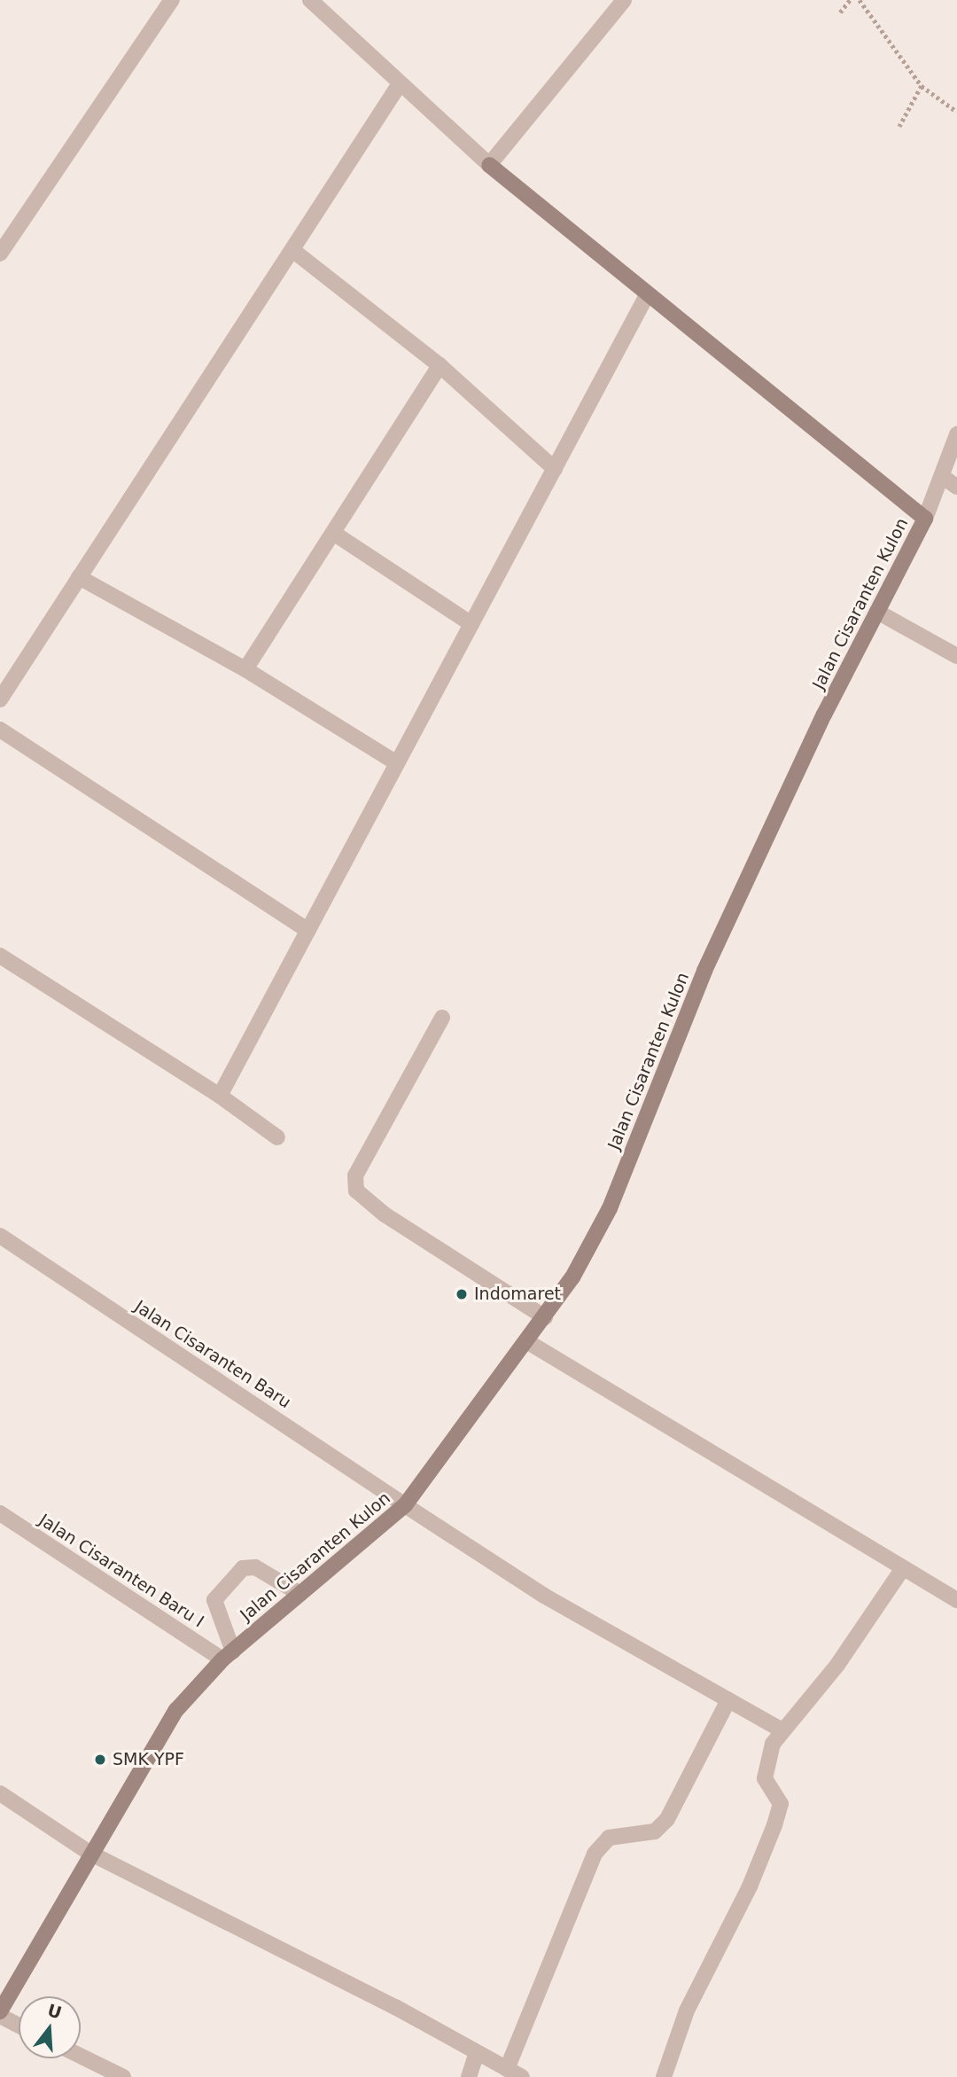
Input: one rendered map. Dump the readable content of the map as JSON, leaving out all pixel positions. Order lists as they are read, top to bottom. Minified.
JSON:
{"streets":{"main road":["Jalan Cisaranten Kulon"],"street":["Jalan Cisaranten Baru","Jalan Cisaranten Baru I"]},"crossings":[["Jalan Cisaranten Kulon","Jalan Cisaranten Baru"],["Jalan Cisaranten Kulon","Jalan Cisaranten Baru I"]],"places":["Indomaret","SMK YPF"],"north":"top"}
